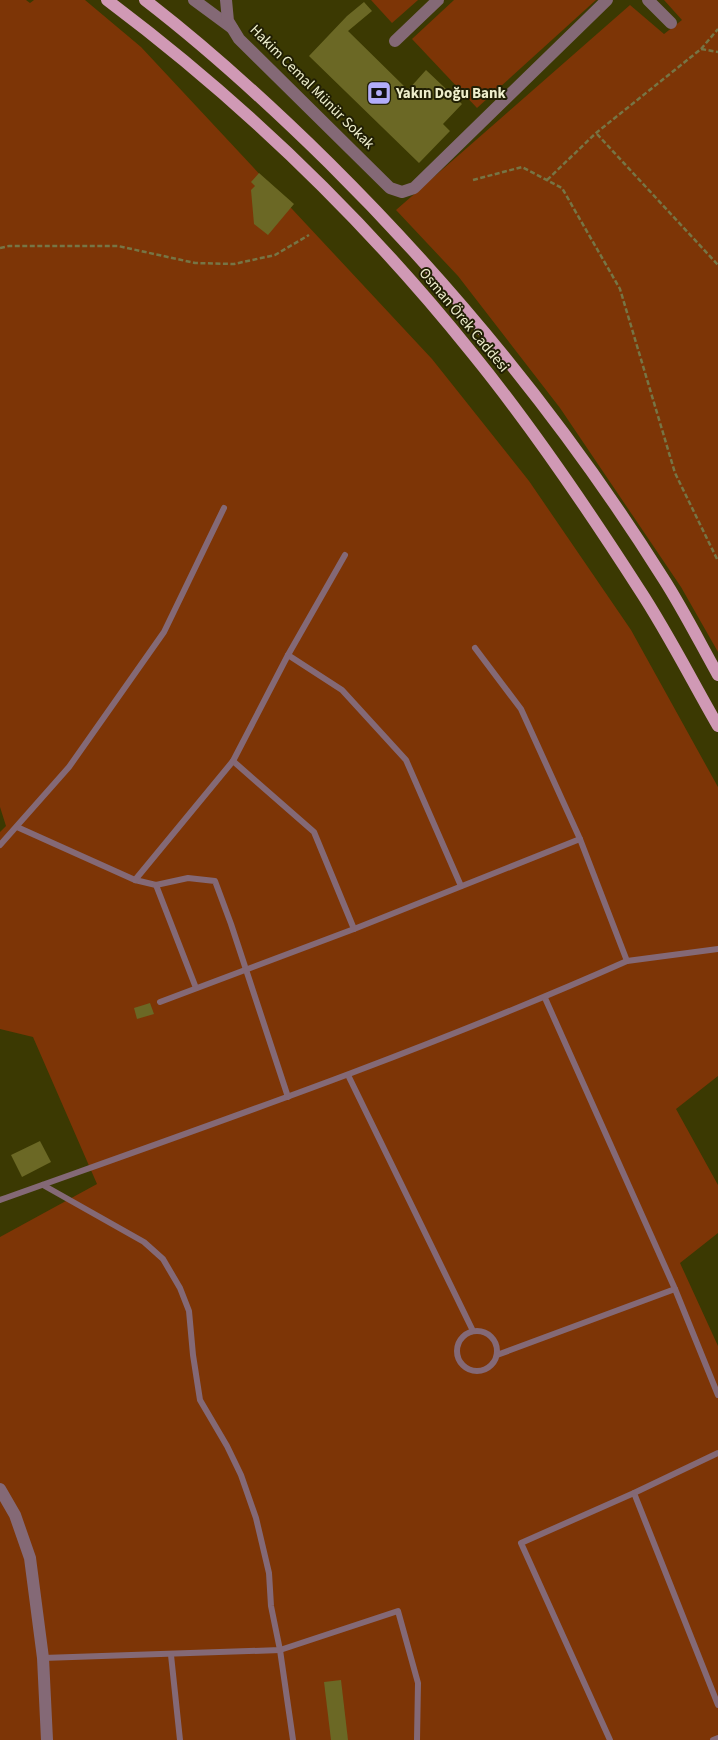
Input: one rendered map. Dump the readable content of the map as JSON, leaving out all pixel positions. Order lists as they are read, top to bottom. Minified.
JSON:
{"streets":{"main road":["Osman Örek Caddesi"],"street":["Hakim Cemal Münür Sokak"]},"places":{"bank":["Yakın Doğu Bank"]}}
